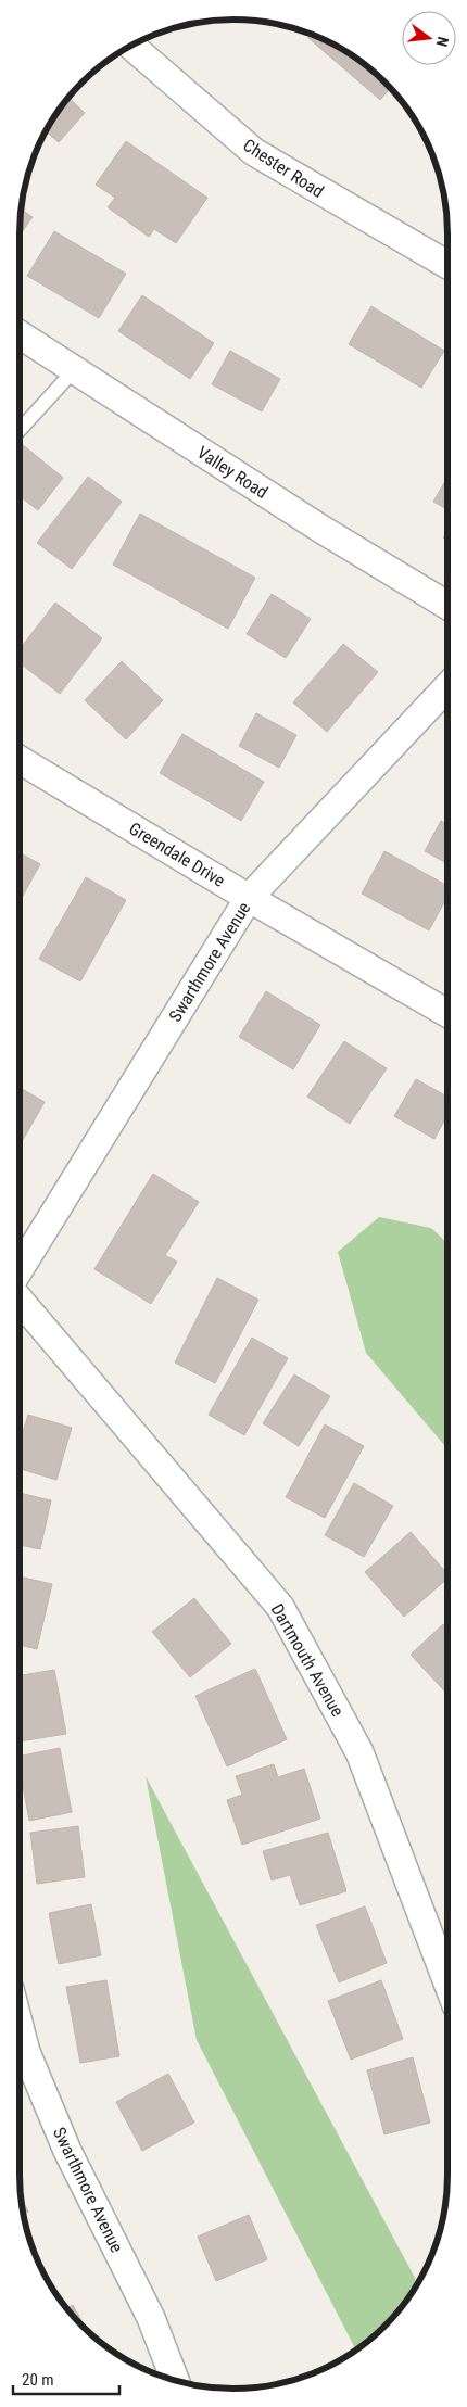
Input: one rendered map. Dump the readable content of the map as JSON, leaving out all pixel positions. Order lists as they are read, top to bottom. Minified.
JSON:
{"streets":{"street":["Chester Road","Valley Road","Greendale Drive","Swarthmore Avenue","Dartmouth Avenue"]},"crossings":[["Greendale Drive","Swarthmore Avenue"]],"scale_bar":"20 m","north":"right"}
